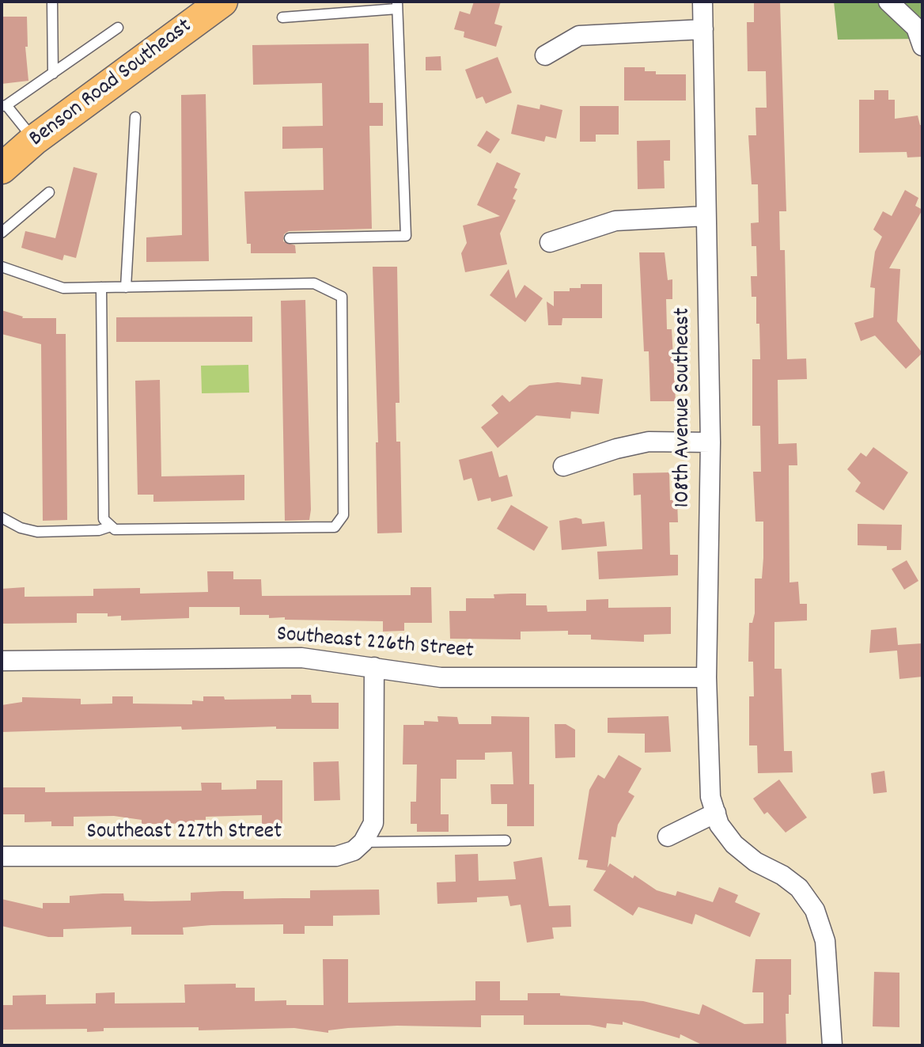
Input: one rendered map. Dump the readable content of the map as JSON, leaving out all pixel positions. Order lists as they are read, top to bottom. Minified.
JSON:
{"streets":{"main road":["Benson Road Southeast"],"street":["108th Avenue Southeast","Southeast 226th Street","Southeast 227th Street"]},"crossings":[["108th Avenue Southeast","Southeast 226th Street"]]}
